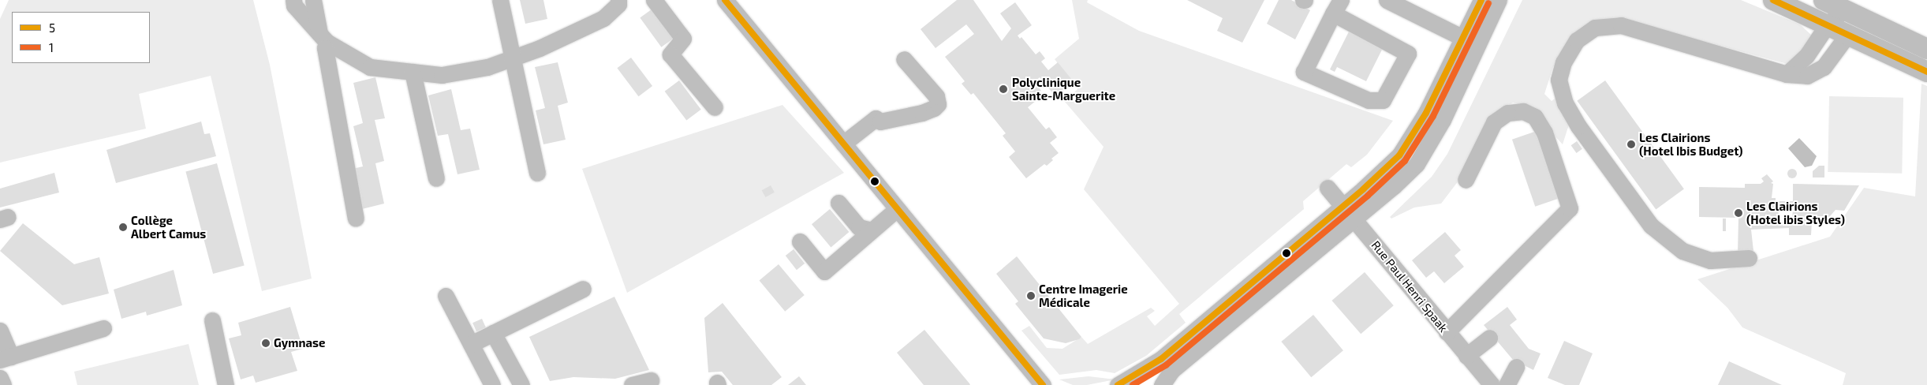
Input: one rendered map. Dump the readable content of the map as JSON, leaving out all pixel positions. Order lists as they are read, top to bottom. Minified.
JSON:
{"streets":{"street":["Rue Paul Henri Spaak"]},"places":["Polyclinique Sainte-Marguerite","Les Clairions (Hotel Ibis Budget)","Les Clairions (Hotel ibis Styles)","Collège Albert Camus","Centre Imagerie Médicale","Gymnase"],"lines":["transit line 5","transit line 1"],"legend":["5","1"]}
